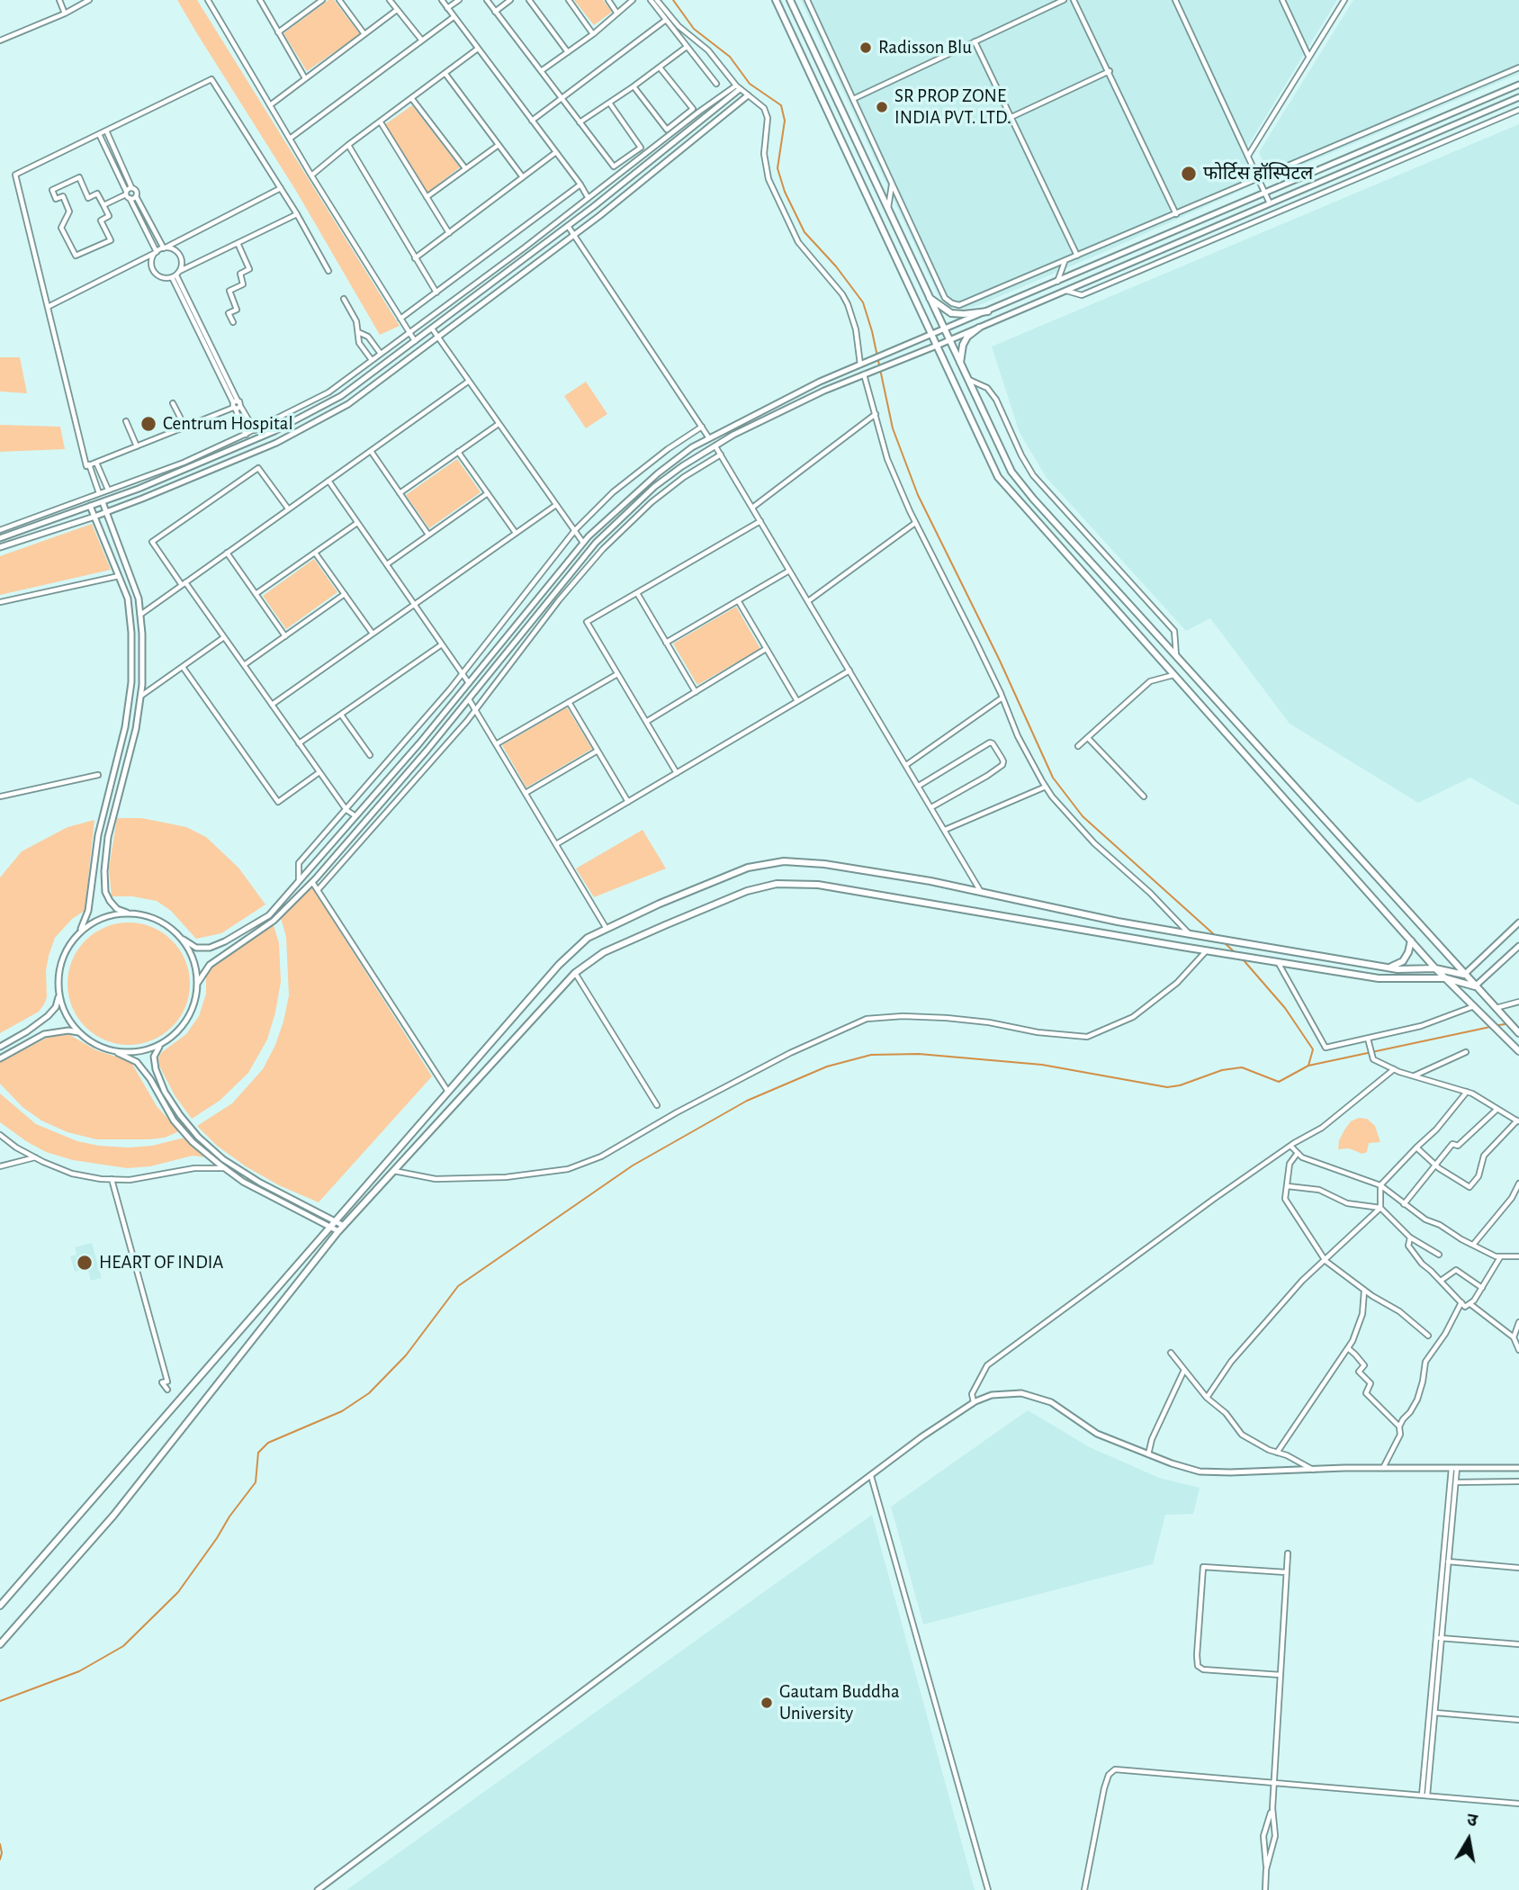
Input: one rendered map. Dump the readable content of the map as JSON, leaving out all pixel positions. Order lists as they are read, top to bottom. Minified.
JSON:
{"places":["Radisson Blu","SR PROP ZONE INDIA PVT. LTD.","फोर्टिस हॉस्पिटल","Centrum Hospital","HEART OF INDIA","Gautam Buddha University"],"north":"top"}
